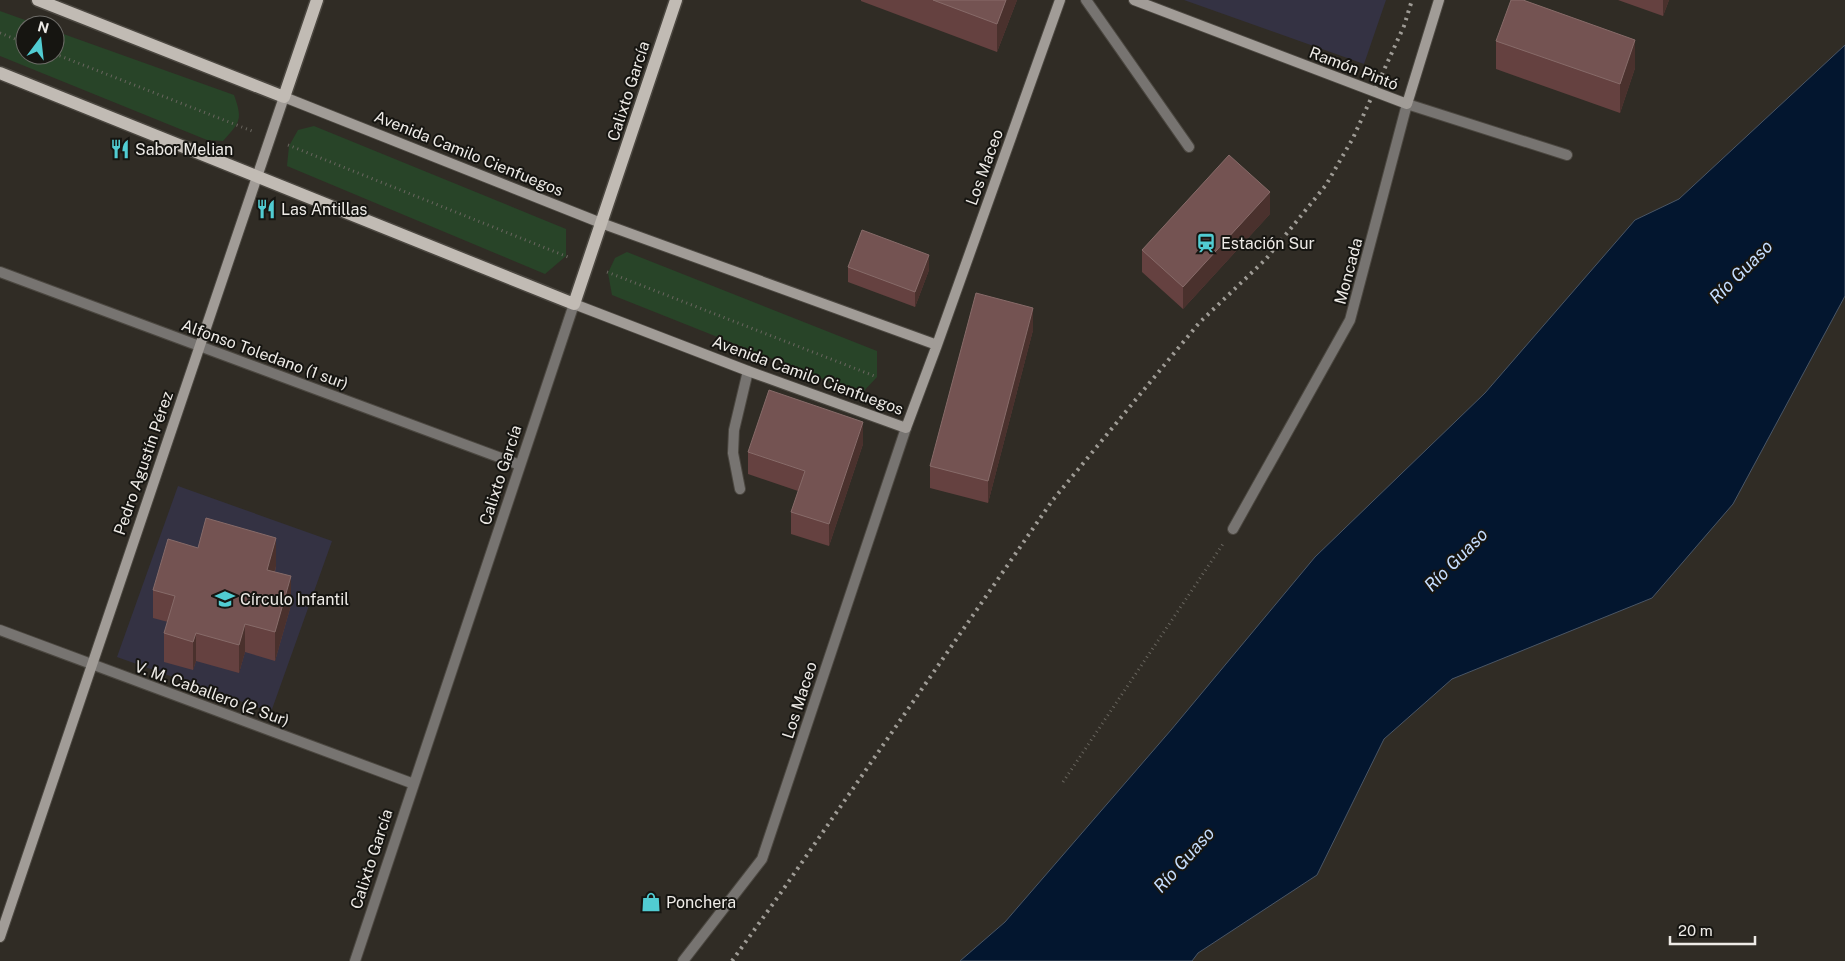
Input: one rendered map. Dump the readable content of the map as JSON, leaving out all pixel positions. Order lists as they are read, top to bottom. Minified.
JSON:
{"streets":{"main road":["Ramón Pintó","Calixto García","Avenida Camilo Cienfuegos","Los Maceo","Moncada","Pedro Agustín Pérez"],"street":["Alfonso Toledano (1 sur)","V. M. Caballero (2 Sur)"]},"crossings":[["Ramón Pintó","Moncada"],["Calixto García","Avenida Camilo Cienfuegos"],["Calixto García","Alfonso Toledano (1 sur)"],["Calixto García","V. M. Caballero (2 Sur)"],["Avenida Camilo Cienfuegos","Los Maceo"],["Avenida Camilo Cienfuegos","Pedro Agustín Pérez"],["Alfonso Toledano (1 sur)","Pedro Agustín Pérez"],["Pedro Agustín Pérez","V. M. Caballero (2 Sur)"]],"water":["Río Guaso"],"places":{"restaurant":["Sabor Melian","Las Antillas"],"station":["Estación Sur"],"school or university":["Círculo Infantil"],"shop":["Ponchera"]},"scale_bar":"20 m","north":"top"}
